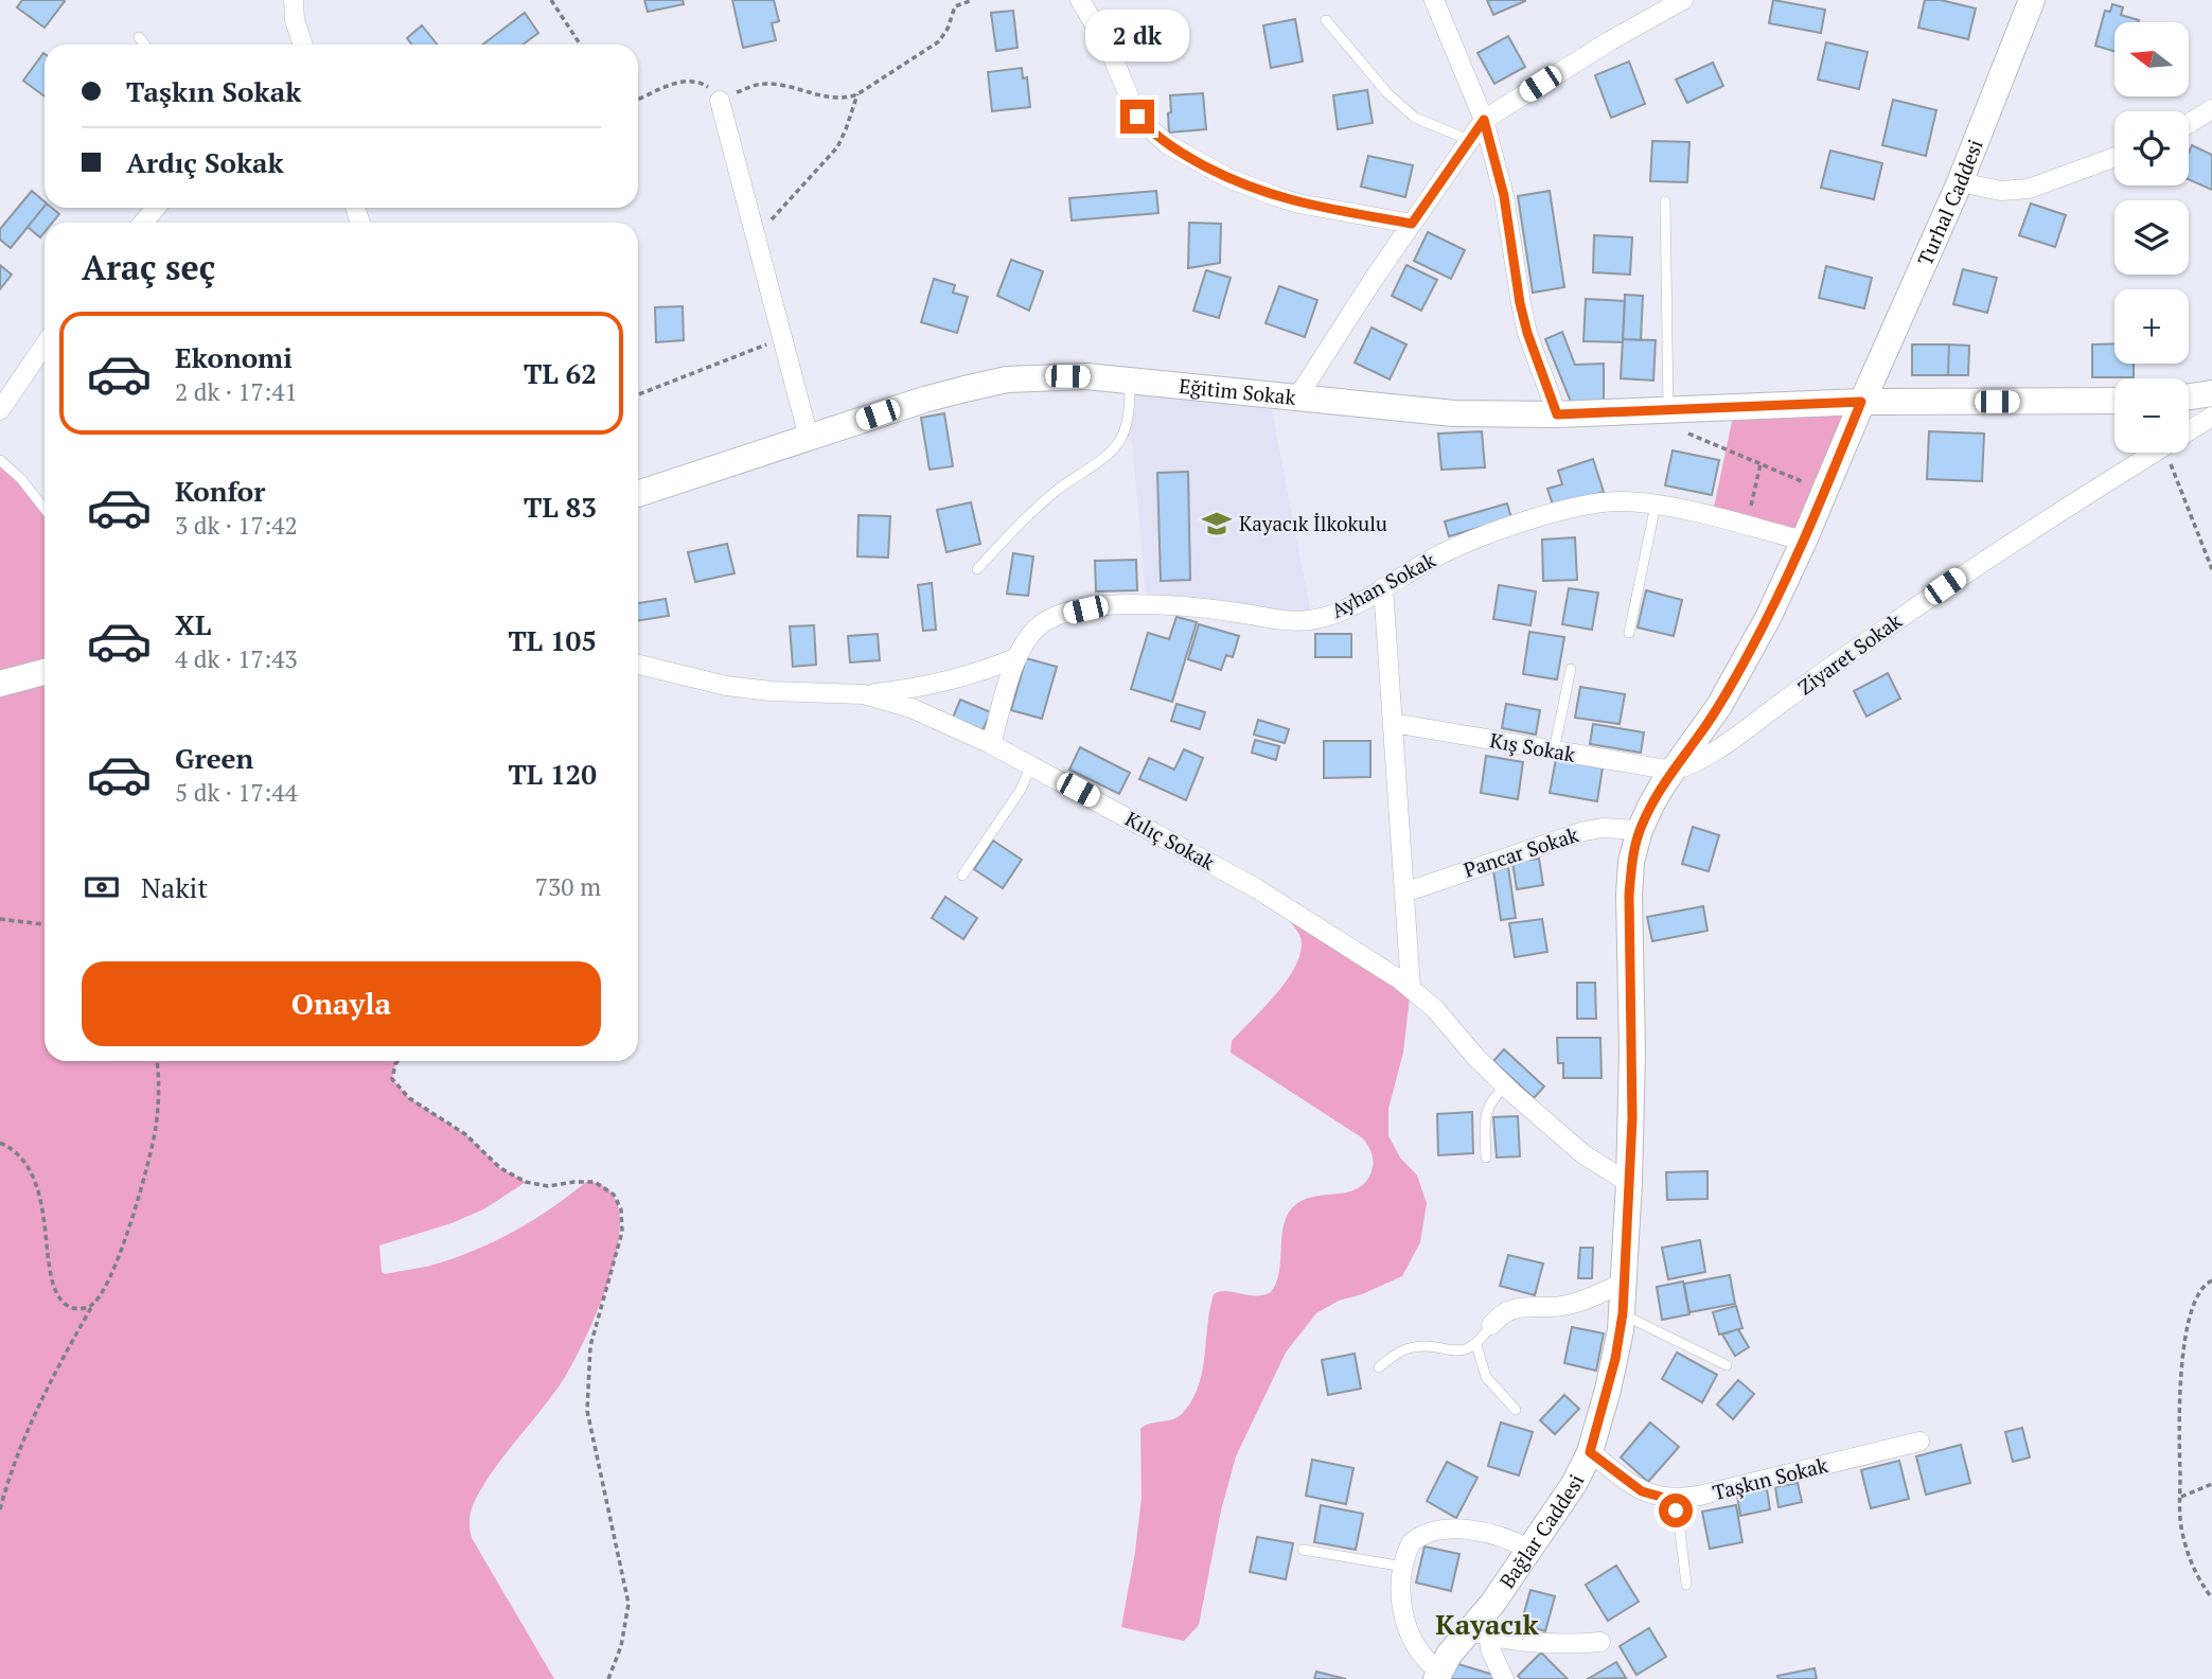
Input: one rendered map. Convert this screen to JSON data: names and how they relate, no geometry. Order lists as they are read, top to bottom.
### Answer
{
  "streets": {
    "street": [
      "Turhal Caddesi",
      "Eğitim Sokak",
      "Ayhan Sokak",
      "Ziyaret Sokak",
      "Kış Sokak",
      "Kılıç Sokak",
      "Pancar Sokak",
      "Taşkın Sokak",
      "Bağlar Caddesi"
    ]
  },
  "crossings": [
    ["Turhal Caddesi", "Eğitim Sokak"],
    ["Turhal Caddesi", "Bağlar Caddesi"],
    ["Eğitim Sokak", "Bağlar Caddesi"],
    ["Ayhan Sokak", "Kılıç Sokak"],
    ["Ayhan Sokak", "Bağlar Caddesi"],
    ["Ziyaret Sokak", "Kış Sokak"],
    ["Ziyaret Sokak", "Bağlar Caddesi"],
    ["Kış Sokak", "Bağlar Caddesi"],
    ["Kılıç Sokak", "Bağlar Caddesi"],
    ["Pancar Sokak", "Bağlar Caddesi"],
    ["Taşkın Sokak", "Bağlar Caddesi"]
  ],
  "districts": ["Kayacık"],
  "places": {
    "school or university": ["Kayacık İlkokulu"]
  },
  "north": "left",
  "page": {
    "bubble": "2 dk",
    "map_buttons": ["+", "−"],
    "banner": ["Taşkın Sokak", "Ardıç Sokak"],
    "heading": "Araç seç",
    "list": [
      {
        "name": "Ekonomi",
        "note": "2 dk · 17:41",
        "value": "TL 62"
      },
      {
        "name": "Konfor",
        "note": "3 dk · 17:42",
        "value": "TL 83"
      },
      {
        "name": "XL",
        "note": "4 dk · 17:43",
        "value": "TL 105"
      },
      {
        "name": "Green",
        "note": "5 dk · 17:44",
        "value": "TL 120"
      }
    ],
    "pay": ["Nakit", "730 m"],
    "buttons": "Onayla"
  }
}
